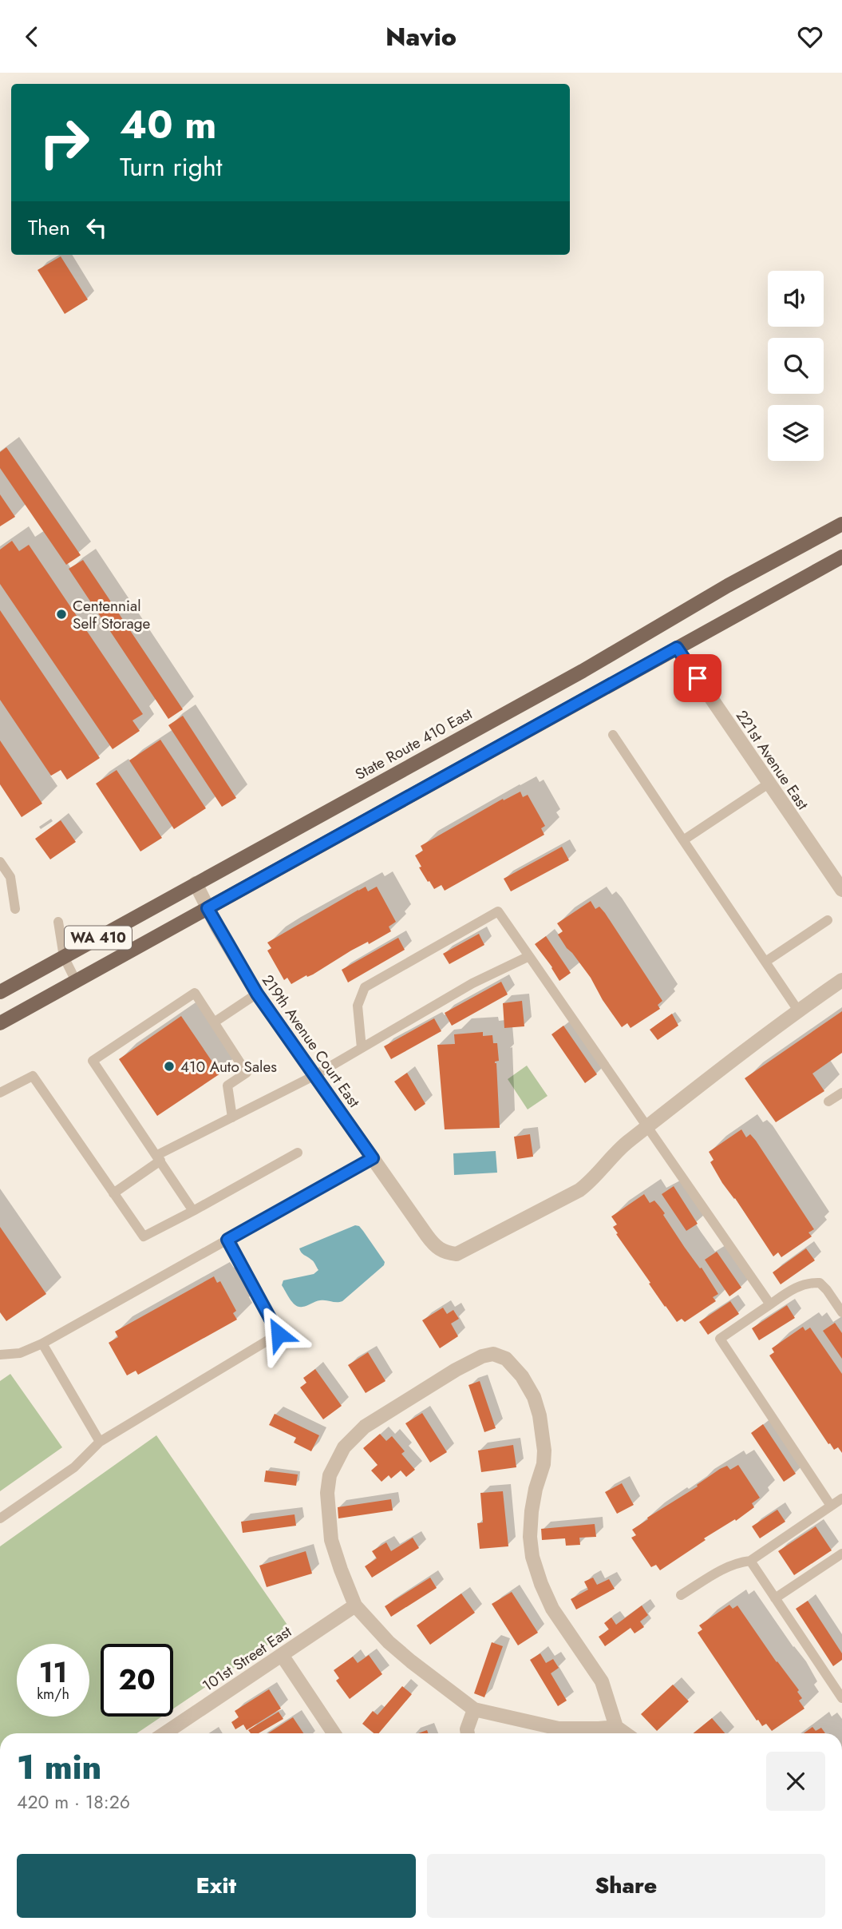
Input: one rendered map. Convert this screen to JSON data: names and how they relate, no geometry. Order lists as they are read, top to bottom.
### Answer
{
  "streets": {
    "main road": ["State Route 410 East", "WA 410"],
    "street": ["221st Avenue East", "219th Avenue Court East", "101st Street East"]
  },
  "crossings": [
    ["State Route 410 East", "219th Avenue Court East"],
    ["221st Avenue East", "WA 410"],
    ["WA 410", "219th Avenue Court East"]
  ],
  "places": ["Centennial Self Storage", "410 Auto Sales"],
  "page": {
    "header": "Navio",
    "turn": ["40 m", "Turn right"],
    "then": "Then",
    "speed": "11 km/h",
    "limit": "20",
    "heading": ["1 min", "420 m · 18:26"],
    "buttons": ["Exit", "Share"]
  }
}
